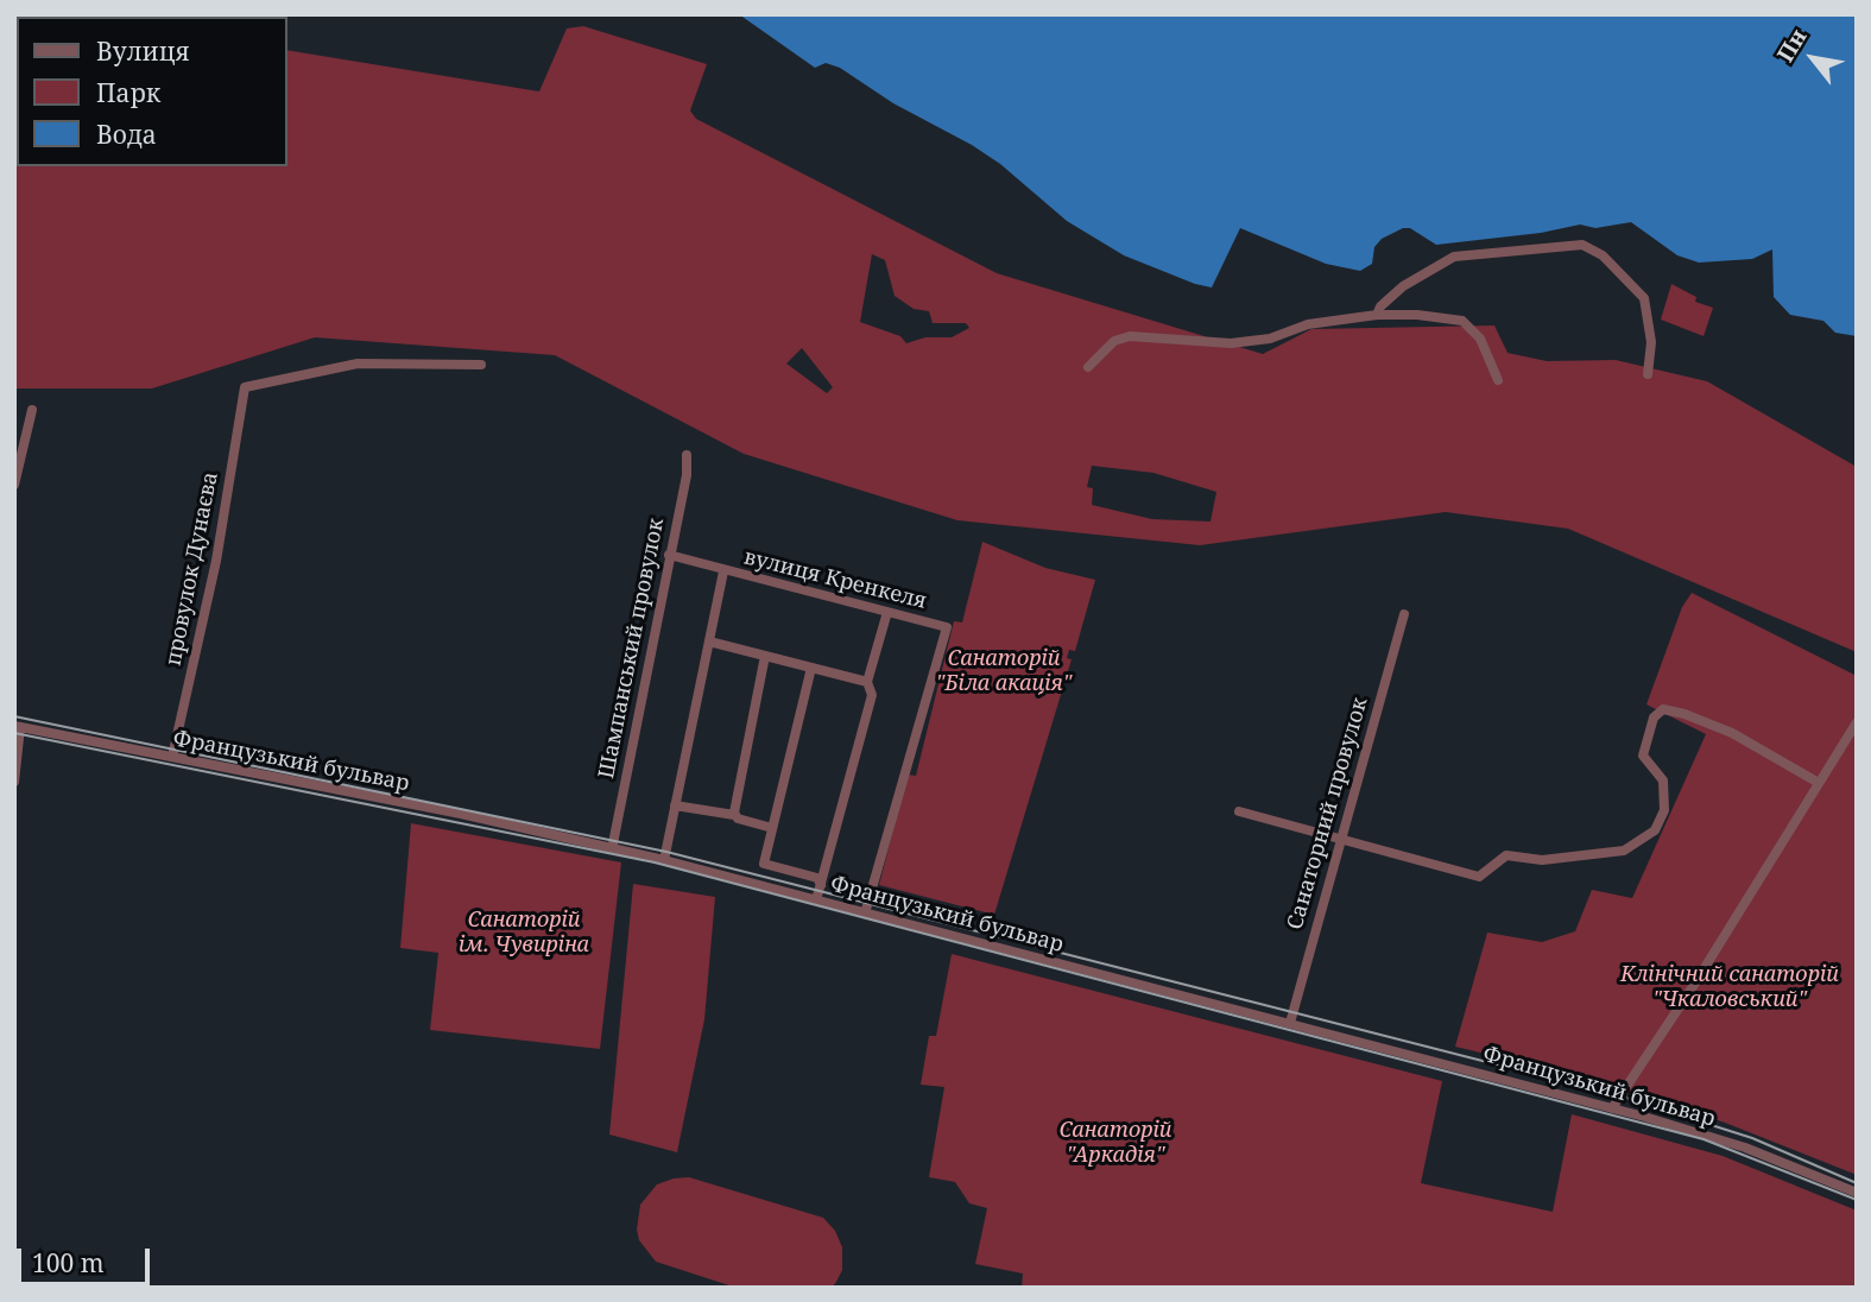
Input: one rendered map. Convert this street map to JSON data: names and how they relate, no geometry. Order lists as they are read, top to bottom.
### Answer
{
  "streets": {
    "street": [
      "провулок Дунаєва",
      "вулиця Кренкеля",
      "Шампанський провулок",
      "Французький бульвар",
      "Санаторний провулок"
    ]
  },
  "crossings": [
    ["провулок Дунаєва", "Французький бульвар"],
    ["вулиця Кренкеля", "Шампанський провулок"],
    ["вулиця Кренкеля", "Французький бульвар"],
    ["Шампанський провулок", "Французький бульвар"],
    ["Французький бульвар", "Санаторний провулок"]
  ],
  "parks": [
    "Санаторій \"Біла акація\"",
    "Санаторій ім. Чувиріна",
    "Клінічний санаторій \"Чкаловський\"",
    "Санаторій \"Аркадія\""
  ],
  "legend": ["Вулиця", "Парк", "Вода"],
  "scale_bar": "100 m",
  "north": "top left"
}
